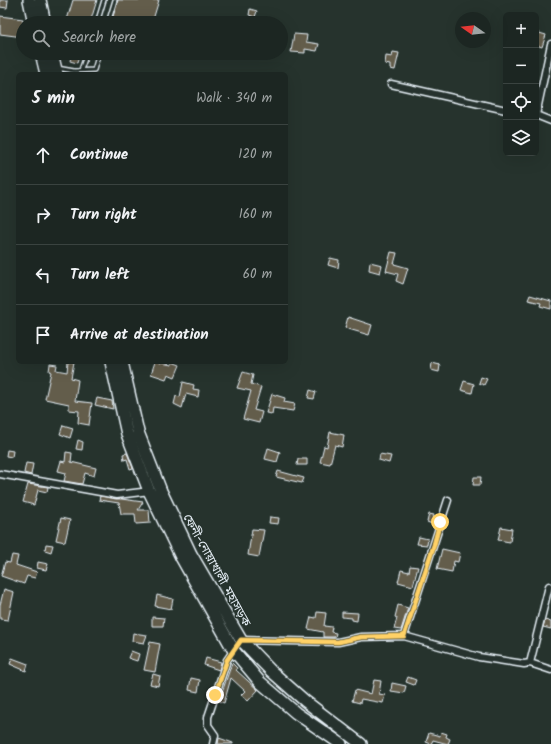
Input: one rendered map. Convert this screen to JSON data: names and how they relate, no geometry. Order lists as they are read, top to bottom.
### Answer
{
  "streets": {
    "highway": ["ফেনী-নোয়াখালী মহাসড়ক"]
  },
  "north": "left",
  "page": {
    "map_buttons": ["+", "−"],
    "search": "Search here",
    "heading": ["5 min", "Walk · 340 m"],
    "list": [
      ["Continue", "120 m"],
      ["Turn right", "160 m"],
      ["Turn left", "60 m"],
      "Arrive at destination"
    ]
  }
}
